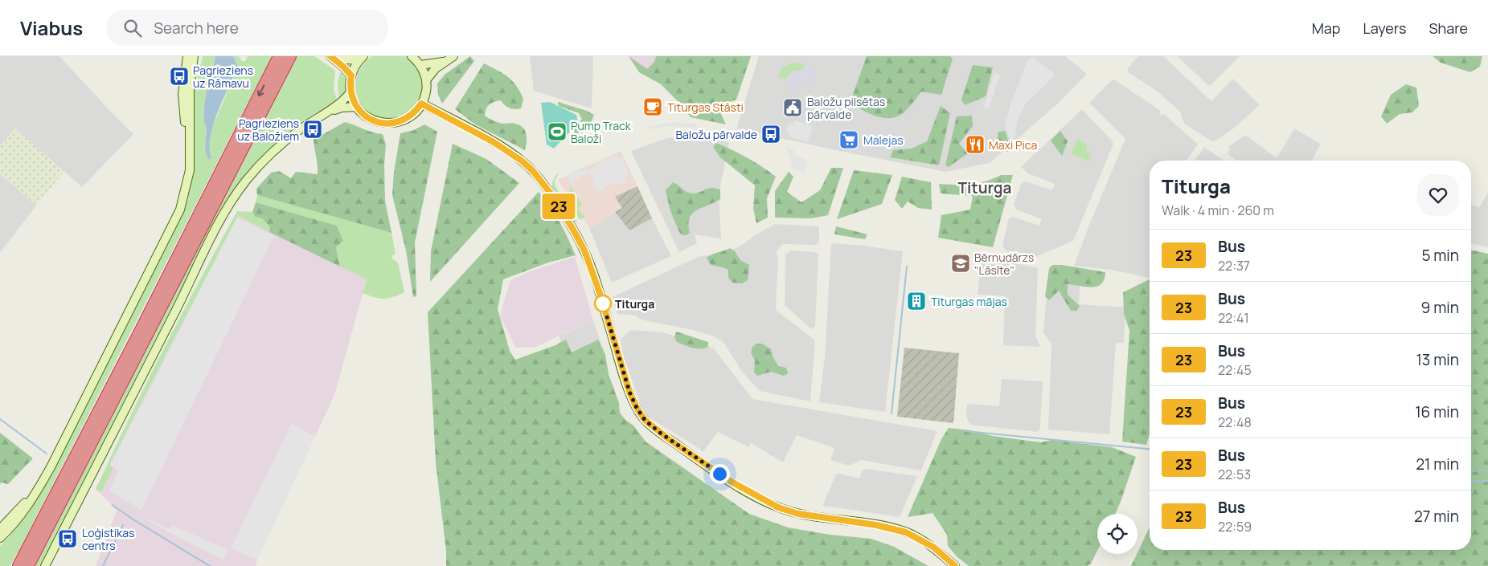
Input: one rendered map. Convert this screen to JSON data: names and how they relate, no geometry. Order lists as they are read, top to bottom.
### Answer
{
  "districts": ["Titurga"],
  "places": {
    "bus stop": [
      "Pagrieziens uz Rāmavu",
      "Pagrieziens uz Baložiem",
      "Baložu pārvalde",
      "Loģistikas centrs"
    ],
    "cafe": ["Titurgas Stāsti"],
    "public building": ["Baložu pilsētas pārvalde"],
    "sports": ["Pump Track Baloži"],
    "supermarket": ["Malejas"],
    "restaurant": ["Maxi Pica"],
    "school or university": ["Bērnudārzs \"Lāsīte\""],
    "building": ["Titurgas mājas"],
    "other": ["Titurga"]
  },
  "lines": ["bus line 23"],
  "page": {
    "header": "Viabus",
    "search": "Search here",
    "nav": ["Map", "Layers", "Share"],
    "on_map": "23",
    "heading": ["Titurga", "Walk · 4 min · 260 m"],
    "list": [
      {
        "mark": "23",
        "name": "Bus",
        "note": "22:37",
        "value": "5 min"
      },
      {
        "mark": "23",
        "name": "Bus",
        "note": "22:41",
        "value": "9 min"
      },
      {
        "mark": "23",
        "name": "Bus",
        "note": "22:45",
        "value": "13 min"
      },
      {
        "mark": "23",
        "name": "Bus",
        "note": "22:48",
        "value": "16 min"
      },
      {
        "mark": "23",
        "name": "Bus",
        "note": "22:53",
        "value": "21 min"
      },
      {
        "mark": "23",
        "name": "Bus",
        "note": "22:59",
        "value": "27 min"
      }
    ]
  }
}
